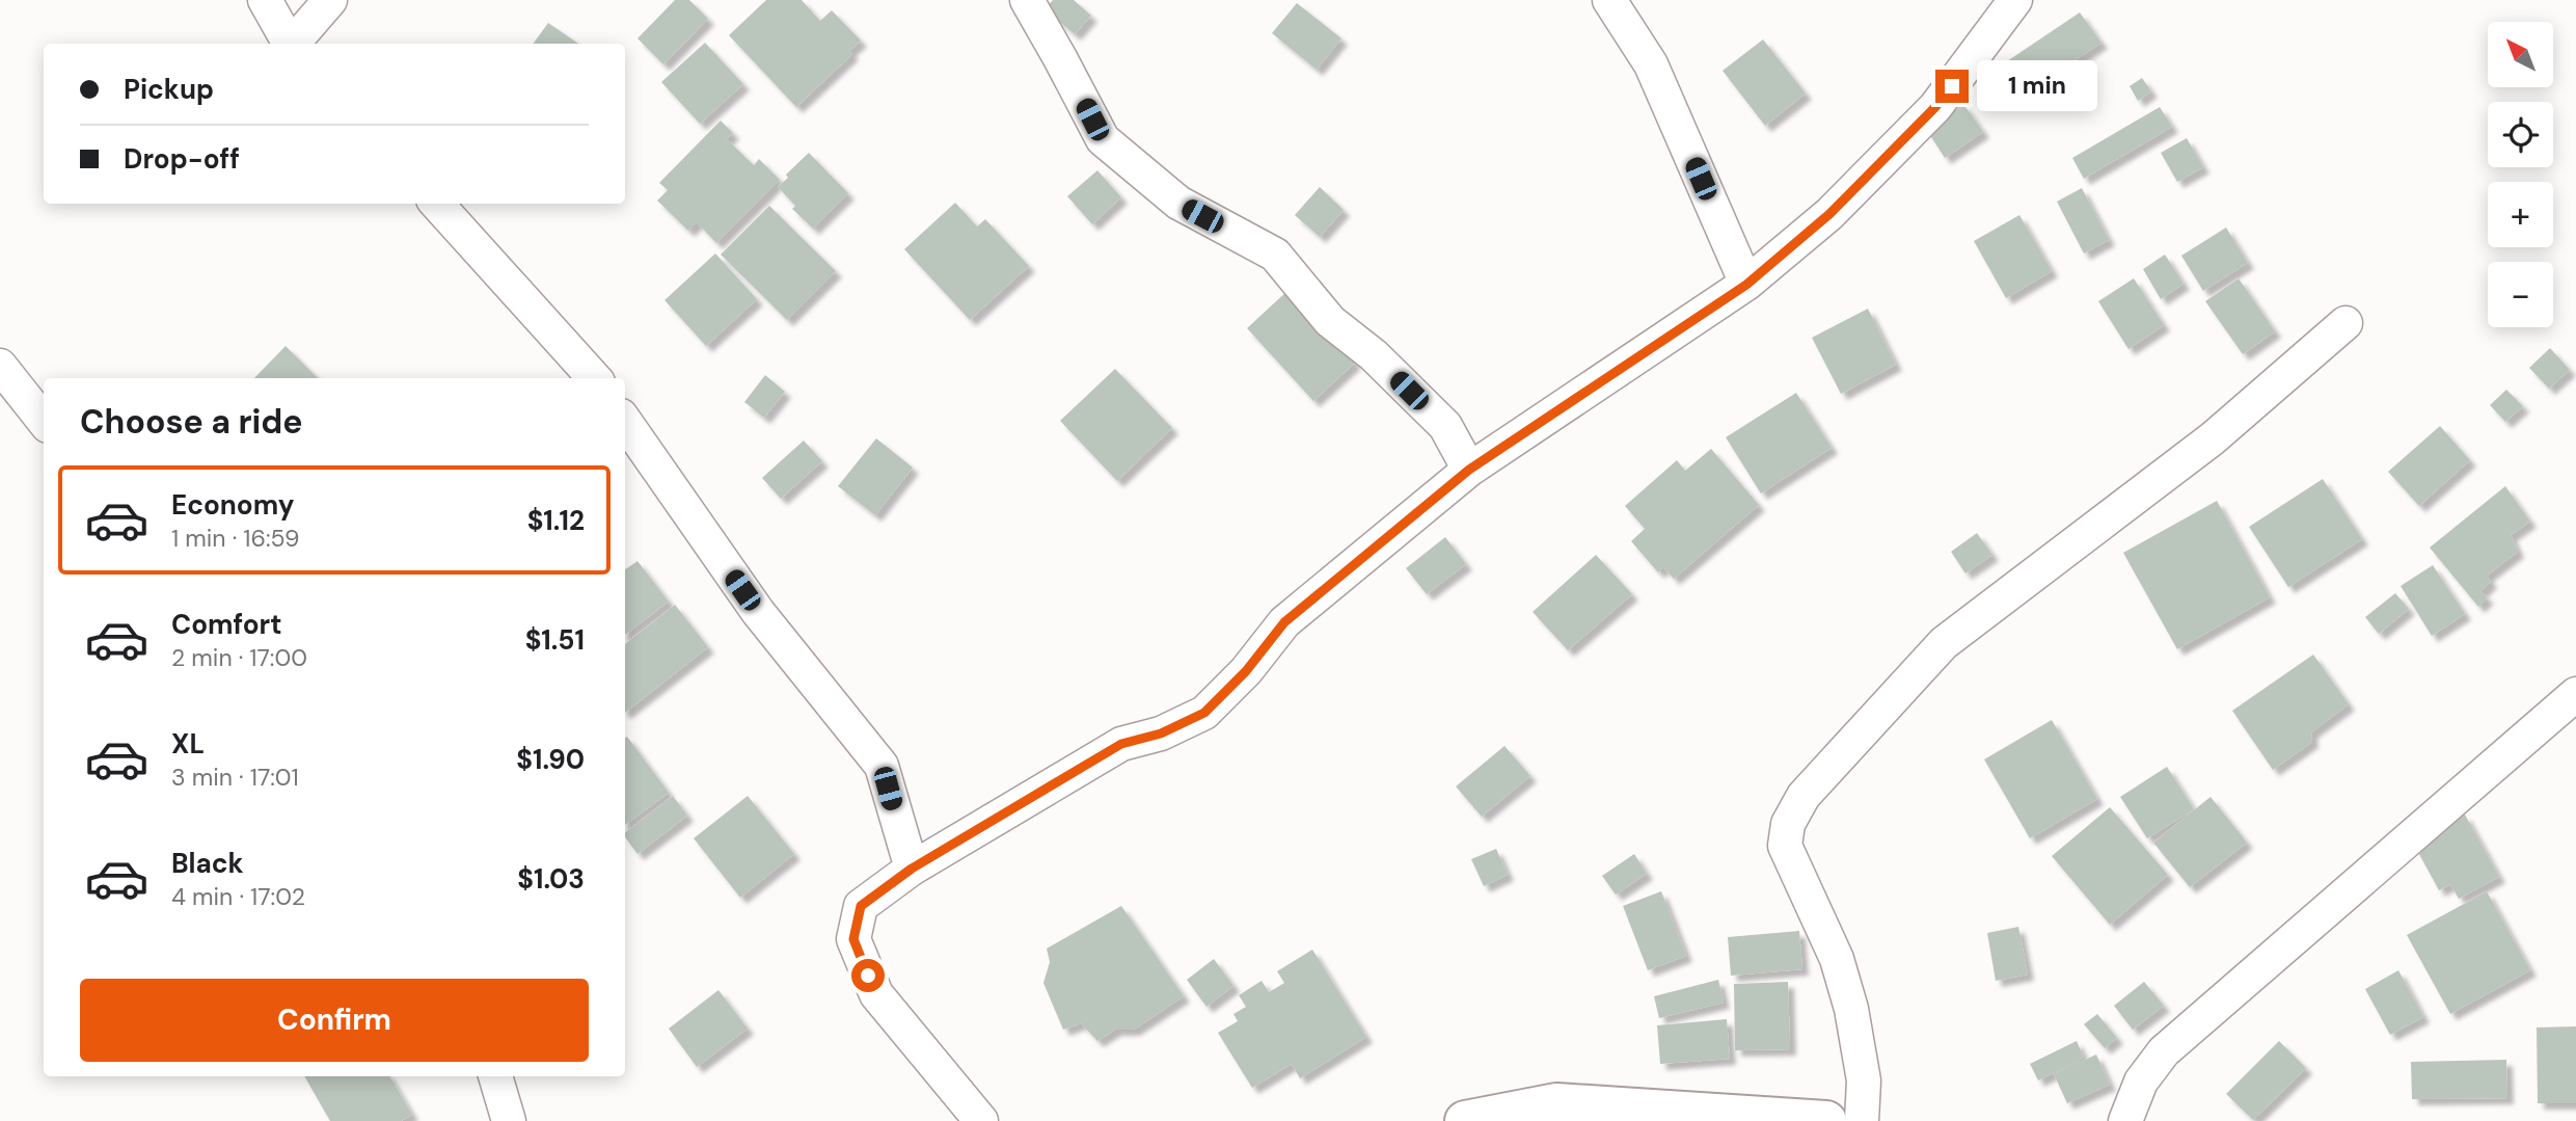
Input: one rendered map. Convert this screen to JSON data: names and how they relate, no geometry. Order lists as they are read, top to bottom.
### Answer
{
  "north": "top left",
  "page": {
    "map_buttons": ["+", "−"],
    "banner": ["Pickup", "Drop-off"],
    "bubble": "1 min",
    "heading": "Choose a ride",
    "list": [
      {
        "name": "Economy",
        "note": "1 min · 16:59",
        "value": "$1.12"
      },
      {
        "name": "Comfort",
        "note": "2 min · 17:00",
        "value": "$1.51"
      },
      {
        "name": "XL",
        "note": "3 min · 17:01",
        "value": "$1.90"
      },
      {
        "name": "Black",
        "note": "4 min · 17:02",
        "value": "$1.03"
      }
    ],
    "buttons": "Confirm"
  }
}
